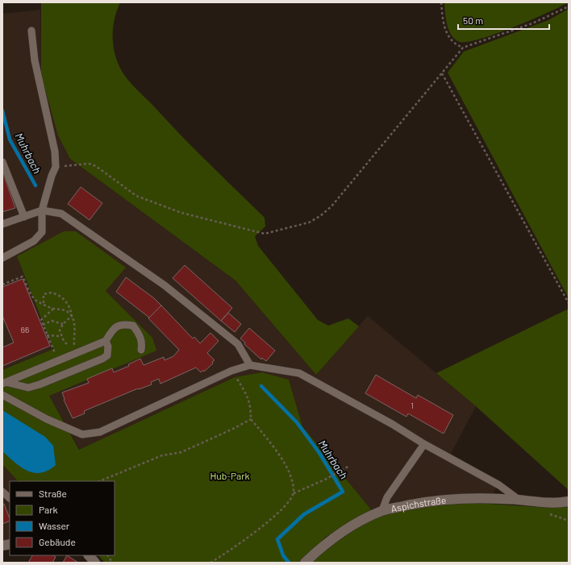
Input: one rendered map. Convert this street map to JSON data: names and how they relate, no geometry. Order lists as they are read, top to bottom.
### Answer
{
  "streets": {
    "street": ["Aspichstraße"]
  },
  "water": ["Muhrbach"],
  "parks": ["Hub-Park"],
  "house_numbers": ["66", "1"],
  "legend": [
    "Straße",
    "Park",
    "Wasser",
    "Gebäude"
  ],
  "scale_bar": "50 m"
}
